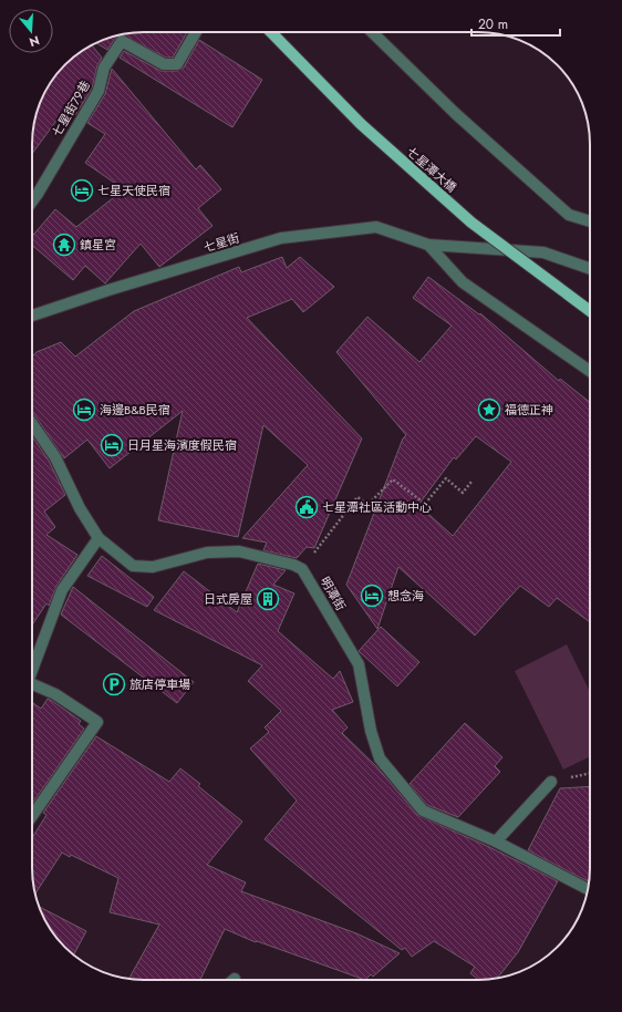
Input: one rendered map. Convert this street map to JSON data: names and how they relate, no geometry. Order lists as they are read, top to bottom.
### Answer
{
  "streets": {
    "main road": ["七星潭大橋"],
    "street": ["七星街79巷", "七星街", "明潭街"]
  },
  "places": {
    "hotel": [
      "七星天使民宿",
      "海邊B&B民宿",
      "日月星海濱度假民宿",
      "想念海"
    ],
    "temple": ["鎮星宮"],
    "place": ["福德正神"],
    "public building": ["七星潭社區活動中心"],
    "building": ["日式房屋"],
    "parking": ["旅店停車場"]
  },
  "scale_bar": "20 m",
  "north": "bottom"
}
